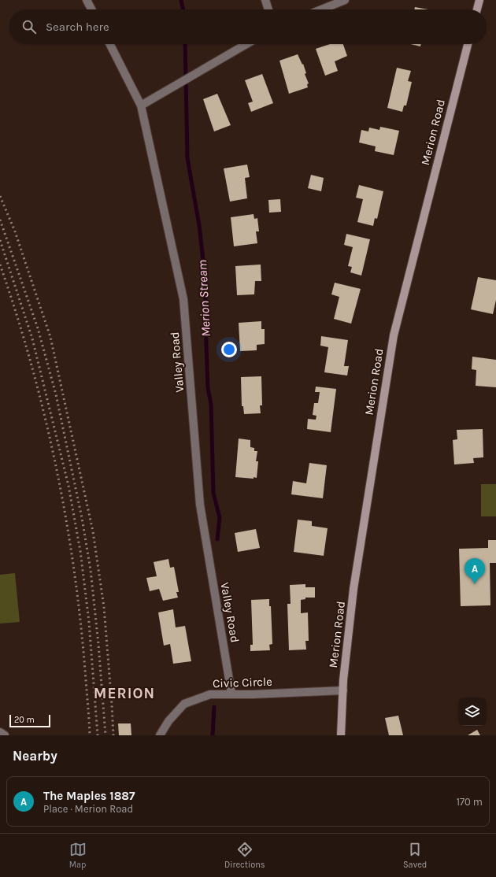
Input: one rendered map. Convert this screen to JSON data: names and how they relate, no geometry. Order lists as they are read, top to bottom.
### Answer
{
  "streets": {
    "street": ["Merion Road", "Valley Road", "Civic Circle"]
  },
  "crossings": [
    ["Merion Road", "Civic Circle"],
    ["Valley Road", "Civic Circle"]
  ],
  "districts": ["MERION"],
  "water": ["Merion Stream"],
  "scale_bar": "20 m",
  "page": {
    "search": "Search here",
    "pins": "A",
    "scale": "20 m",
    "heading": "Nearby",
    "list": [
      {
        "mark": "A",
        "name": "The Maples 1887",
        "note": "Place · Merion Road",
        "value": "170 m"
      }
    ],
    "nav": ["Map", "Directions", "Saved"]
  }
}
